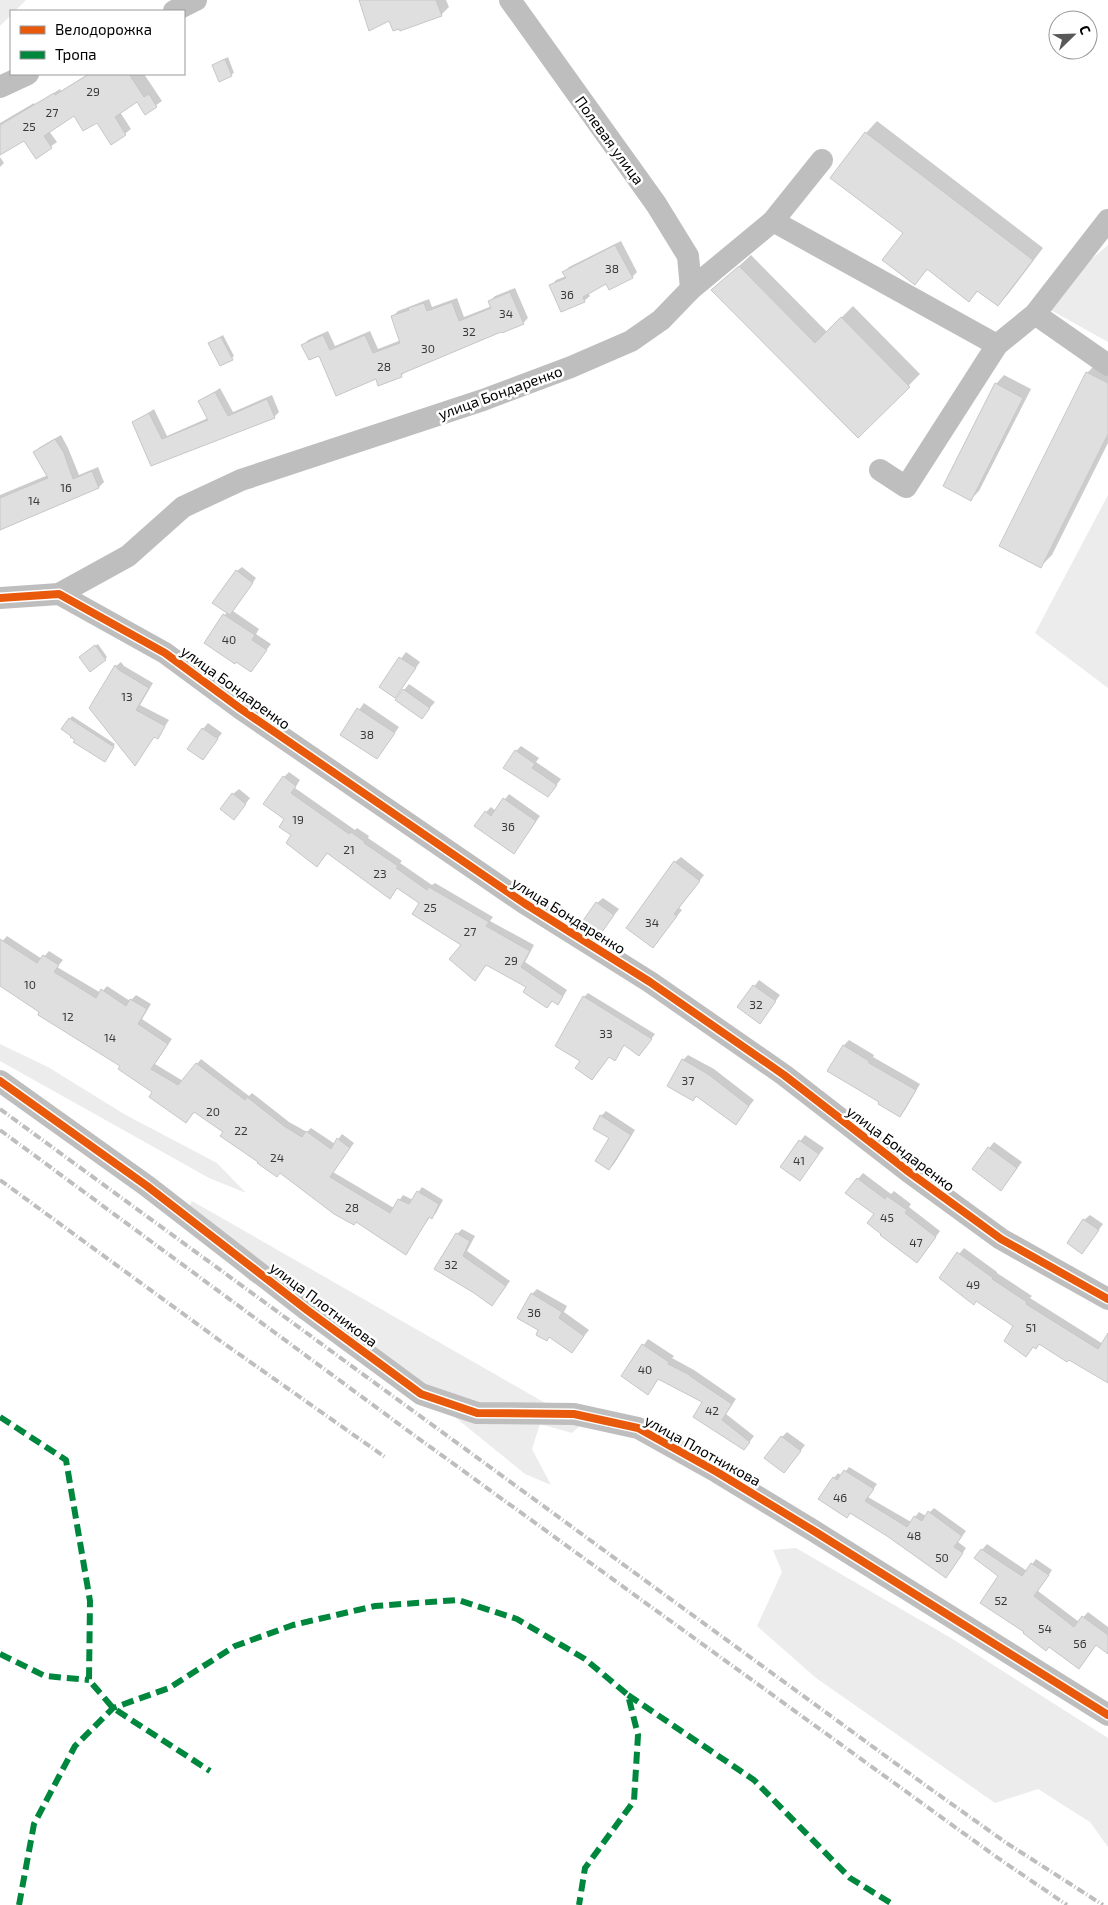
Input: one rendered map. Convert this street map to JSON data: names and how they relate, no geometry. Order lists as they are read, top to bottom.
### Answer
{
  "streets": {
    "street": ["Полевая улица", "улица Бондаренко", "улица Плотникова"]
  },
  "crossings": [
    ["Полевая улица", "улица Бондаренко"]
  ],
  "house_numbers": [
    "29",
    "27",
    "25",
    "38",
    "36",
    "34",
    "32",
    "30",
    "28",
    "16",
    "14",
    "40",
    "13",
    "38",
    "19",
    "36",
    "21",
    "23",
    "25",
    "34",
    "27",
    "29",
    "10",
    "32",
    "12",
    "33",
    "14",
    "37",
    "20",
    "22",
    "24",
    "41",
    "28",
    "45",
    "47",
    "32",
    "49",
    "36",
    "51",
    "40",
    "42",
    "46",
    "48",
    "50",
    "52",
    "54",
    "56"
  ],
  "legend": ["Велодорожка", "Тропа"],
  "north": "top right"
}
